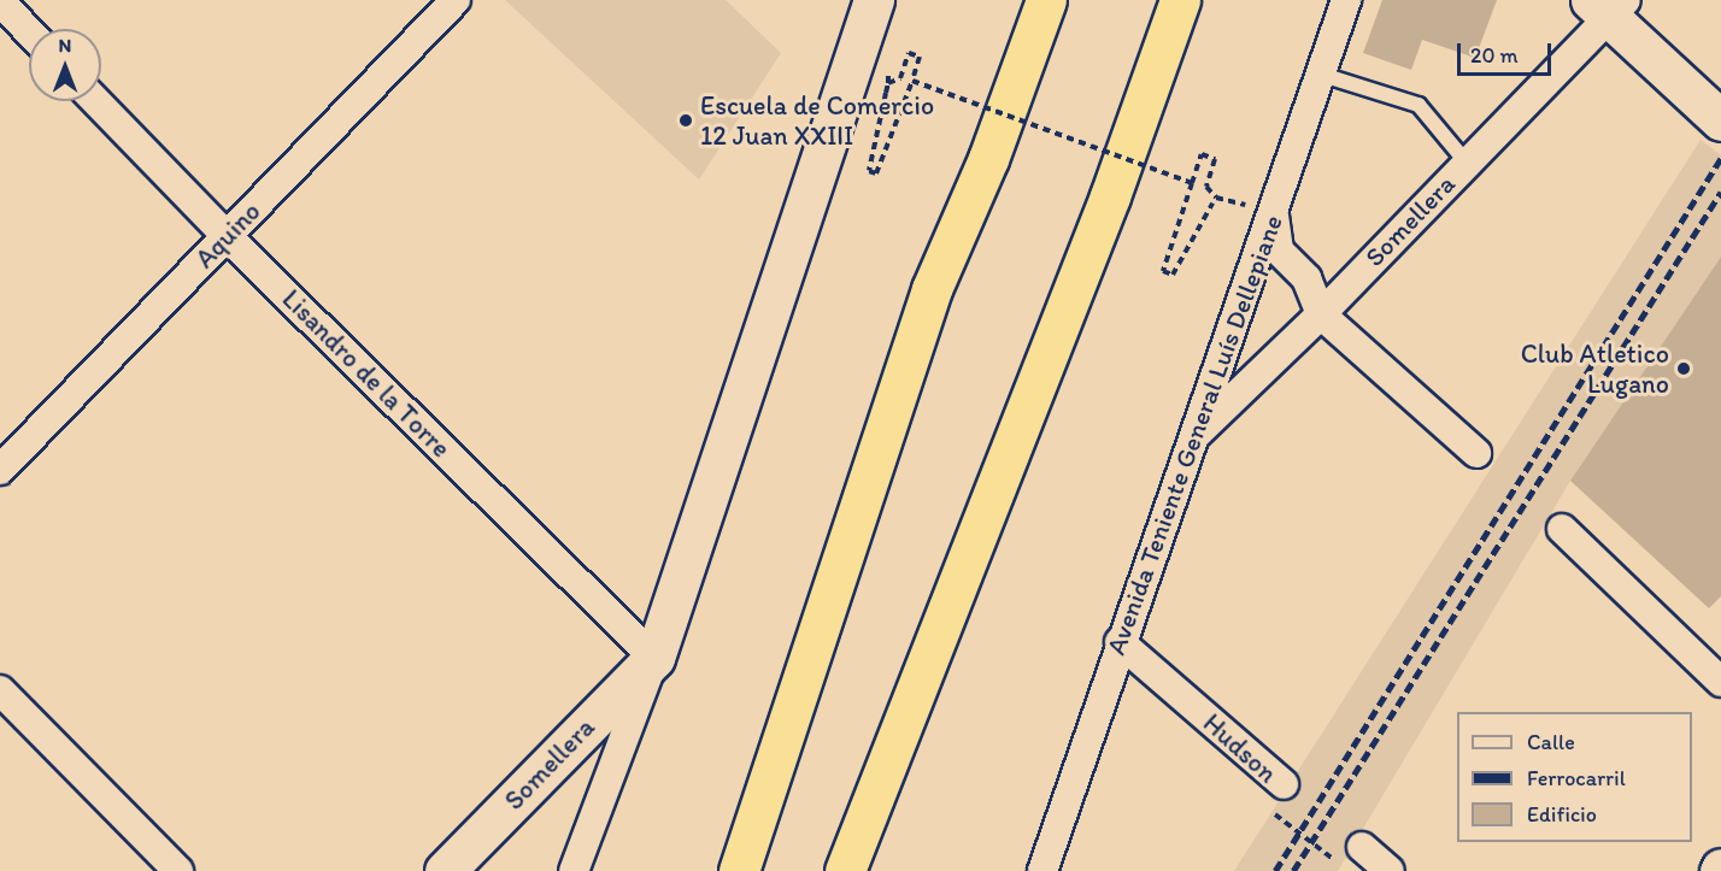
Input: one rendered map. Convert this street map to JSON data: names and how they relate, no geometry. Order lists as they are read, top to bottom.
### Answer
{
  "streets": {
    "street": [
      "Somellera",
      "Aquino",
      "Lisandro de la Torre",
      "Avenida Teniente General Luís Dellepiane",
      "Hudson"
    ]
  },
  "crossings": [
    ["Somellera", "Lisandro de la Torre"],
    ["Somellera", "Avenida Teniente General Luís Dellepiane"],
    ["Aquino", "Lisandro de la Torre"],
    ["Avenida Teniente General Luís Dellepiane", "Hudson"]
  ],
  "places": ["Escuela de Comercio 12 Juan XXIII", "Club Atletico Lugano"],
  "legend": ["Calle", "Ferrocarril", "Edificio"],
  "scale_bar": "20 m",
  "north": "top"
}
